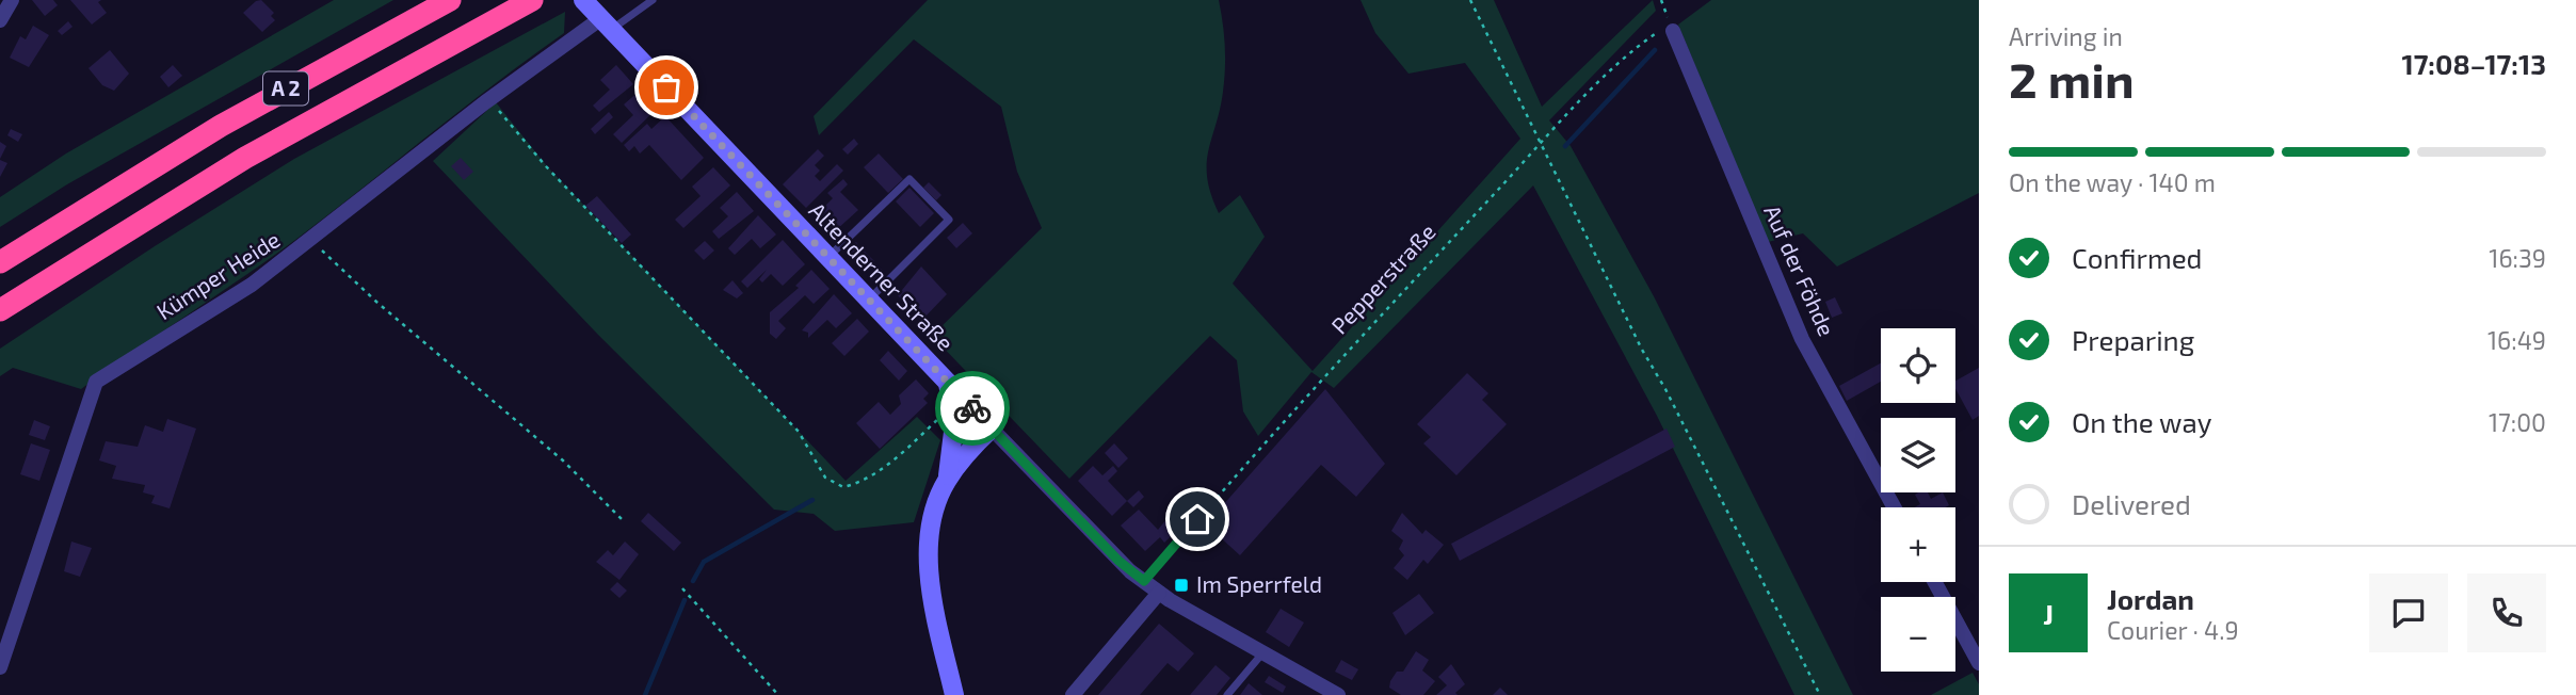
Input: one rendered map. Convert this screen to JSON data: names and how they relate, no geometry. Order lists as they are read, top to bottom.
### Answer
{
  "streets": {
    "highway": ["A 2"],
    "main road": ["Altenderner Straße"],
    "street": ["Auf der Föhde", "Kümper Heide"],
    "path": ["Pepperstraße"]
  },
  "crossings": [
    ["Auf der Föhde", "Pepperstraße"],
    ["Kümper Heide", "Altenderner Straße"]
  ],
  "places": {
    "transit": ["Im Sperrfeld"]
  },
  "page": {
    "heading": ["2 min", "Arriving in", "17:08–17:13"],
    "panel": ["Jordan", "Courier · 4.9"],
    "bar": "On the way · 140 m",
    "list": [
      ["Confirmed", "16:39"],
      ["Preparing", "16:49"],
      ["On the way", "17:00"],
      "Delivered"
    ],
    "map_buttons": ["+", "−"],
    "round": "J"
  }
}
